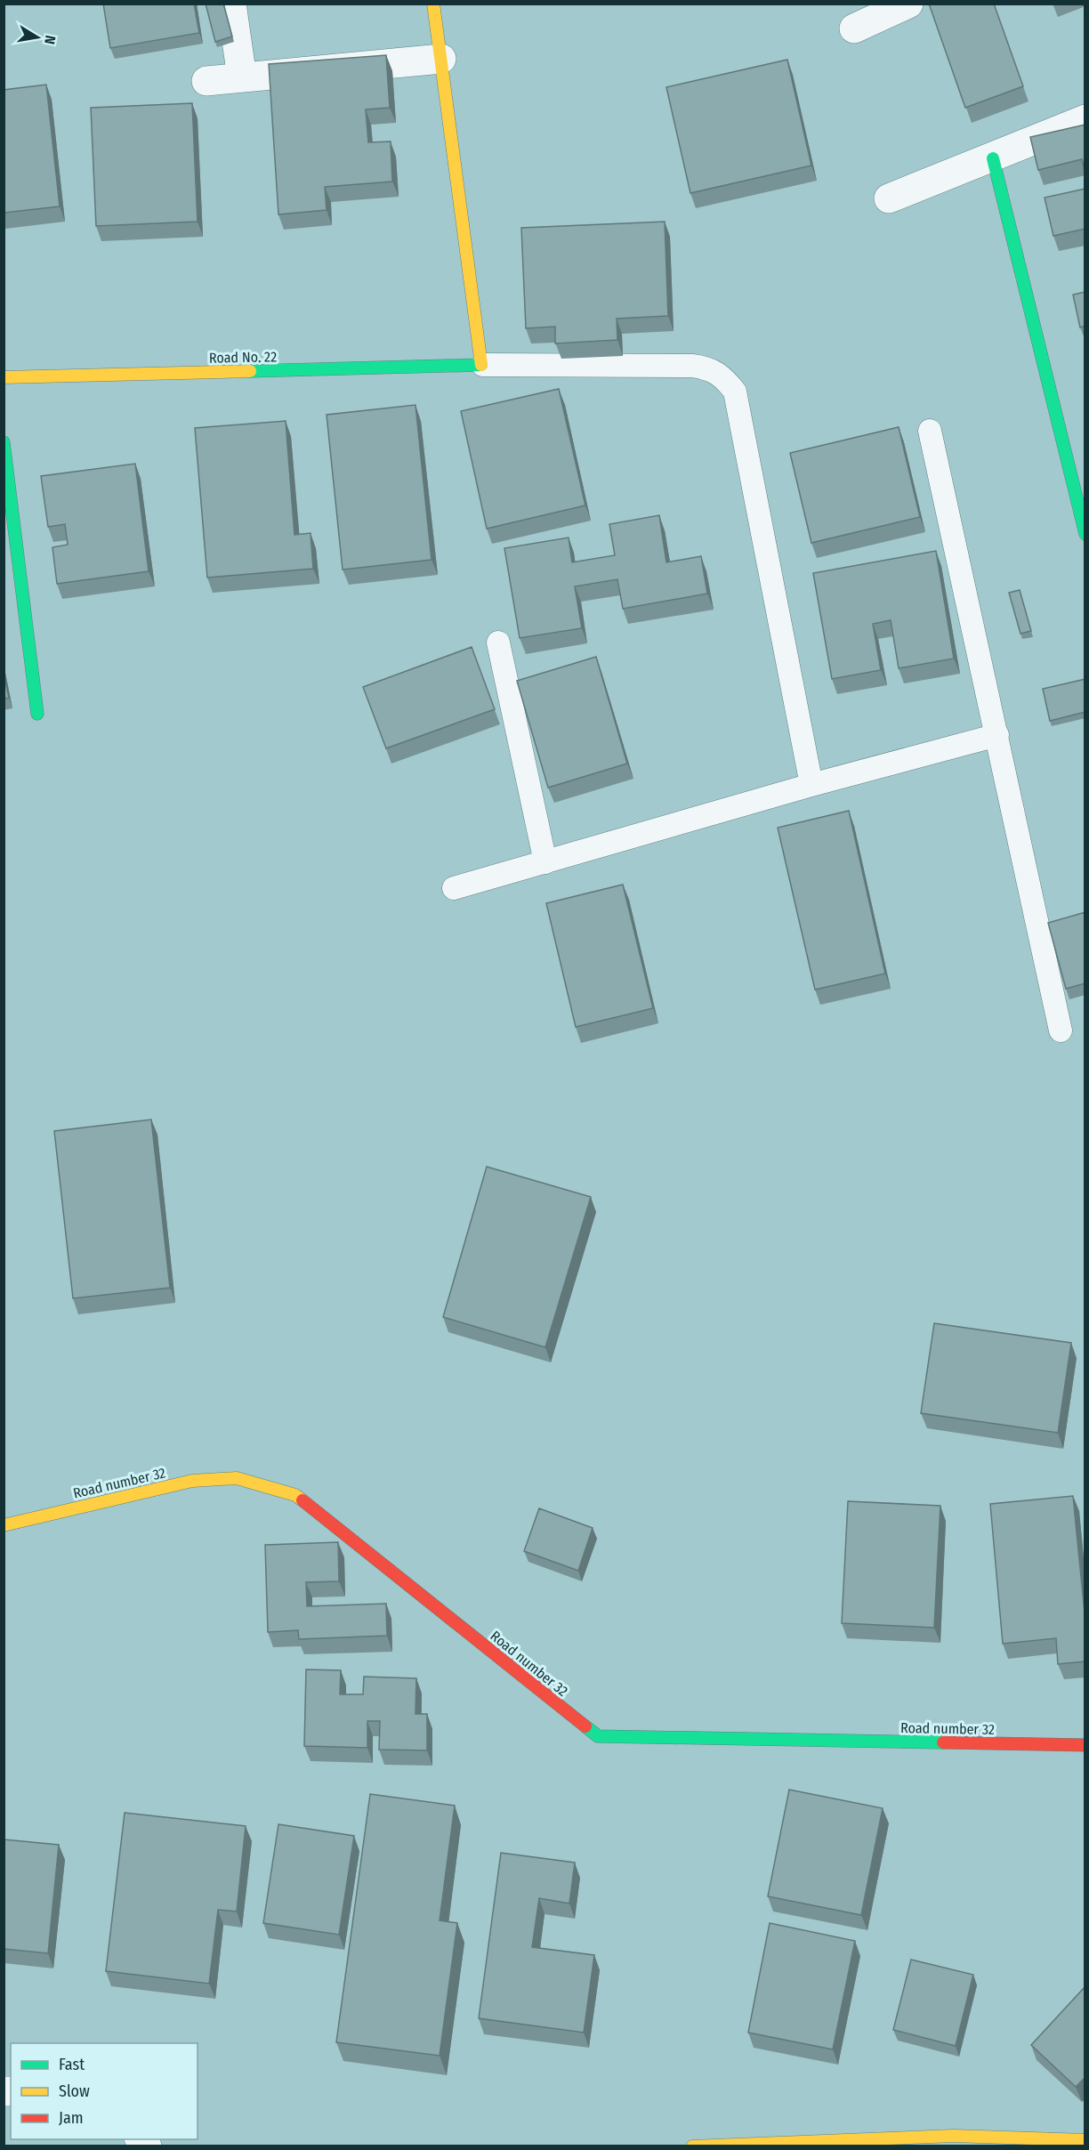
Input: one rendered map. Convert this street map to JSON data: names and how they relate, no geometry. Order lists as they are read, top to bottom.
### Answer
{
  "streets": {
    "street": ["Road No. 22", "Road number 32"]
  },
  "legend": ["Fast", "Slow", "Jam"],
  "north": "right"
}
